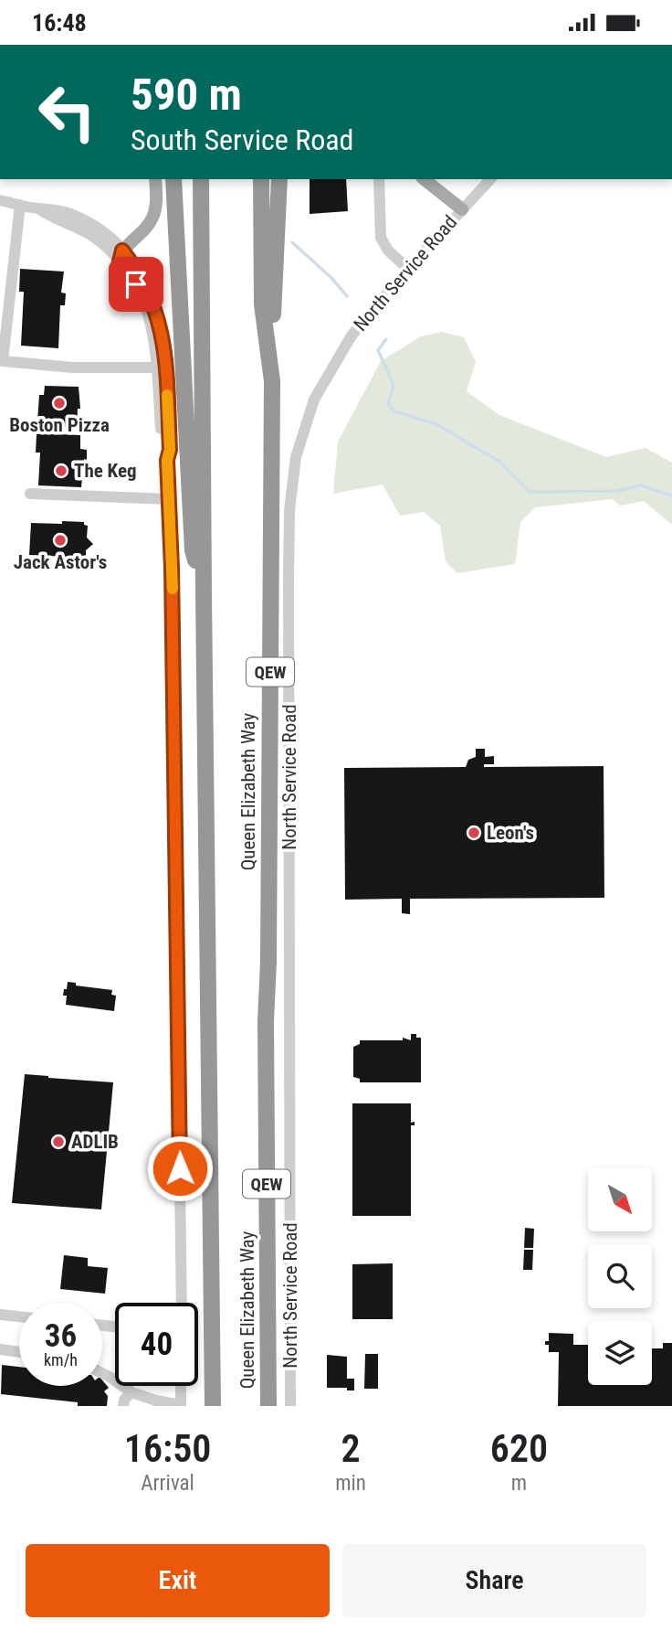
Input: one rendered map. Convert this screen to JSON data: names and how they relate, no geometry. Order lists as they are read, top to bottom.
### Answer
{
  "streets": {
    "highway": ["QEW", "Queen Elizabeth Way"],
    "street": ["North Service Road"]
  },
  "places": [
    "Boston Pizza",
    "The Keg",
    "Jack Astor's",
    "Leon's",
    "ADLIB"
  ],
  "north": "bottom right",
  "page": {
    "status": "16:48",
    "turn": ["590 m", "South Service Road"],
    "speed": "36 km/h",
    "limit": "40",
    "eta": [
      "16:50",
      "Arrival",
      "2",
      "min",
      "620",
      "m"
    ],
    "buttons": ["Exit", "Share"]
  }
}
